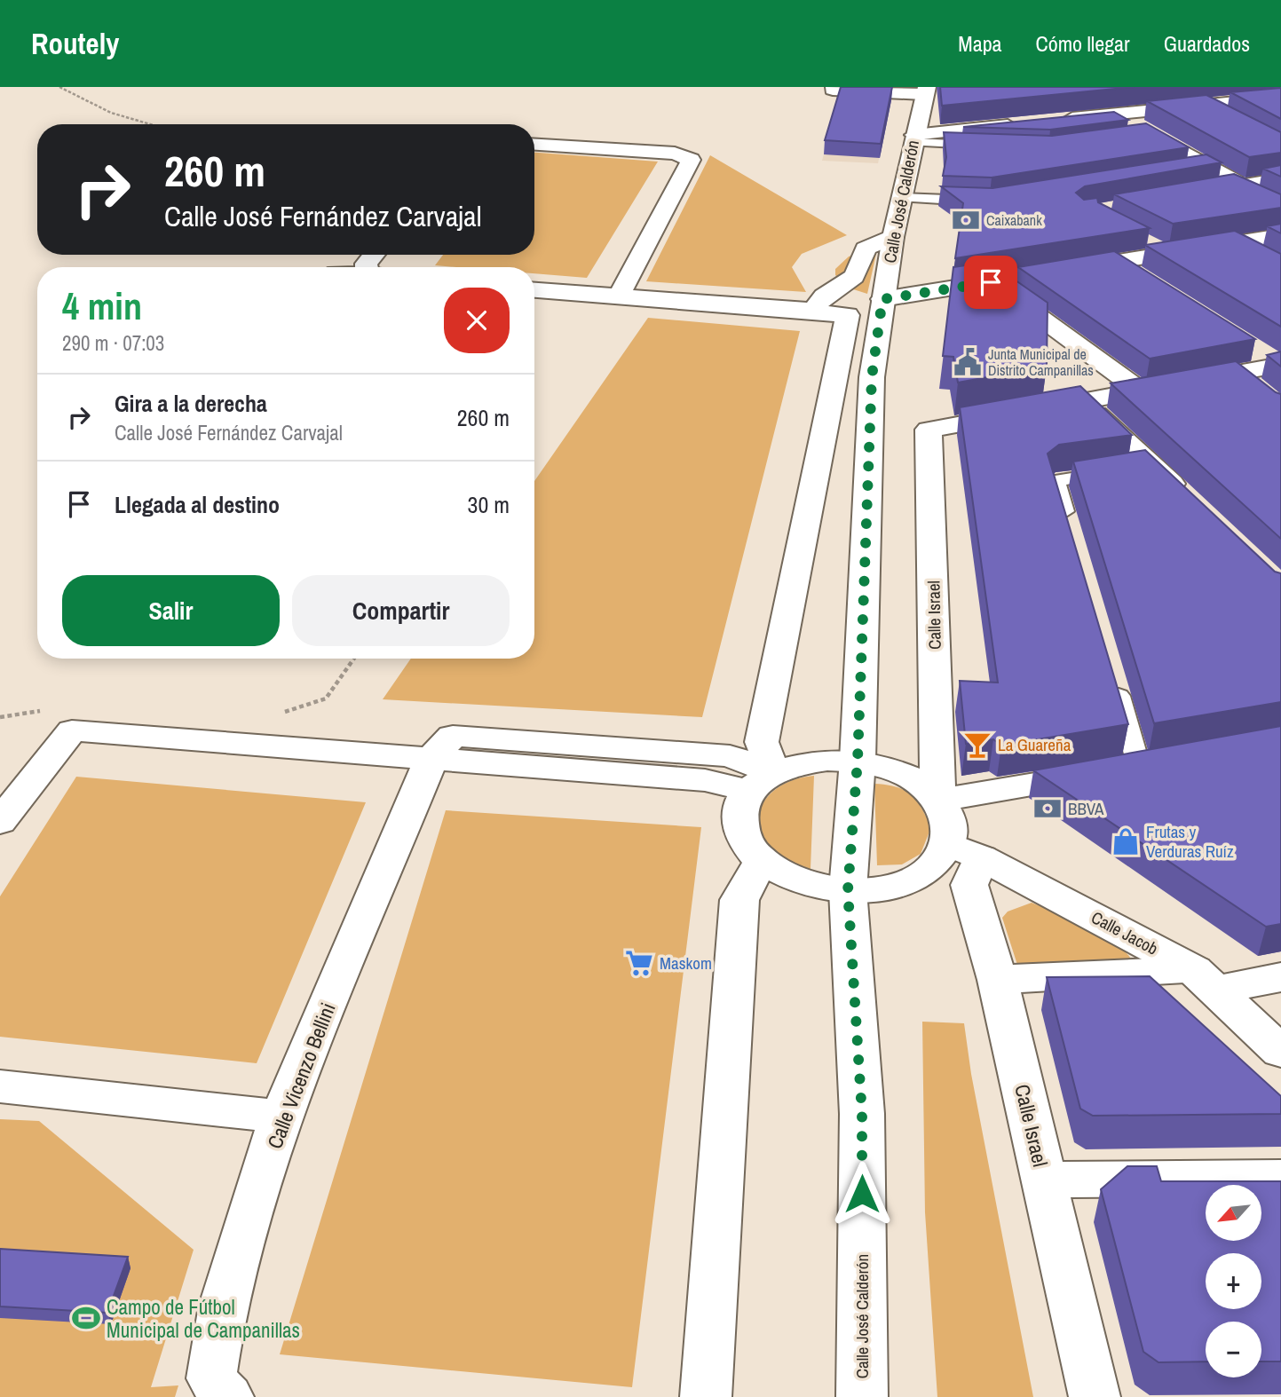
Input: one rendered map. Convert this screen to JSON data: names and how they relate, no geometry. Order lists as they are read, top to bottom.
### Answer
{
  "streets": {
    "street": [
      "Calle José Calderón",
      "Calle Israel",
      "Calle Jacob",
      "Calle Vicenzo Bellini"
    ]
  },
  "crossings": [
    ["Calle Israel", "Calle Jacob"]
  ],
  "places": {
    "bank": ["Caixabank", "BBVA"],
    "public building": ["Junta Municipal de Distrito Campanillas"],
    "bar": ["La Guareña"],
    "shop": ["Frutas y Verduras Ruíz"],
    "supermarket": ["Maskom"],
    "sports": ["Campo de Fútbol Municipal de Campanillas"]
  },
  "north": "bottom left",
  "page": {
    "header": "Routely",
    "nav": ["Mapa", "Cómo llegar", "Guardados"],
    "turn": ["260 m", "Calle José Fernández Carvajal"],
    "heading": ["4 min", "290 m · 07:03"],
    "list": [
      {
        "name": "Gira a la derecha",
        "note": "Calle José Fernández Carvajal",
        "value": "260 m"
      },
      {
        "name": "Llegada al destino",
        "value": "30 m"
      }
    ],
    "buttons": ["Salir", "Compartir"],
    "map_buttons": ["+", "−"]
  }
}
